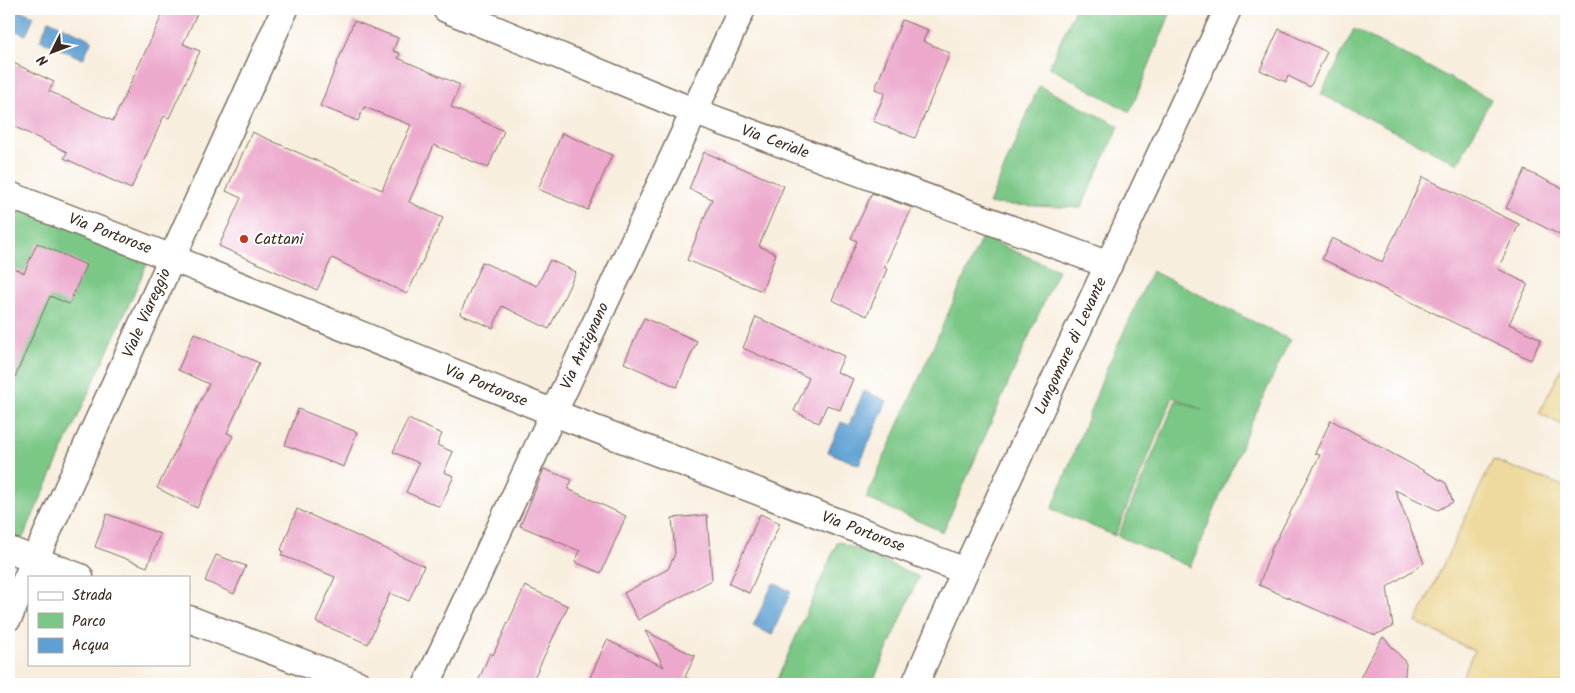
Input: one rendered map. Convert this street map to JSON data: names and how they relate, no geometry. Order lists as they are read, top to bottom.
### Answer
{
  "streets": {
    "street": [
      "Via Ceriale",
      "Via Portorose",
      "Viale Viareggio",
      "Via Antignano",
      "Lungomare di Levante"
    ]
  },
  "crossings": [
    ["Via Ceriale", "Via Antignano"],
    ["Via Ceriale", "Lungomare di Levante"],
    ["Via Portorose", "Viale Viareggio"],
    ["Via Portorose", "Via Antignano"],
    ["Via Portorose", "Lungomare di Levante"]
  ],
  "places": ["Cattani"],
  "legend": ["Strada", "Parco", "Acqua"],
  "north": "bottom left"
}
